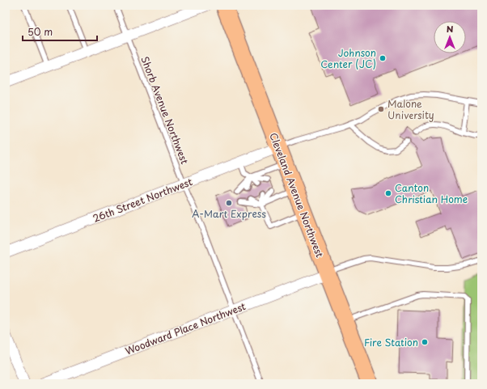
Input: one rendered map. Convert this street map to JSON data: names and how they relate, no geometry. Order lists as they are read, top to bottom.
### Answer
{
  "streets": {
    "main road": ["Cleveland Avenue Northwest"],
    "street": ["26th Street Northwest", "Woodward Place Northwest"],
    "lane": ["Shorb Avenue Northwest"]
  },
  "crossings": [
    ["Shorb Avenue Northwest", "26th Street Northwest"],
    ["Shorb Avenue Northwest", "Woodward Place Northwest"],
    ["Cleveland Avenue Northwest", "26th Street Northwest"],
    ["Cleveland Avenue Northwest", "Woodward Place Northwest"]
  ],
  "places": [
    "Johnson Center (JC)",
    "Malone University",
    "Canton Christian Home",
    "A-Mart Express",
    "Fire Station"
  ],
  "scale_bar": "50 m",
  "north": "top"
}
